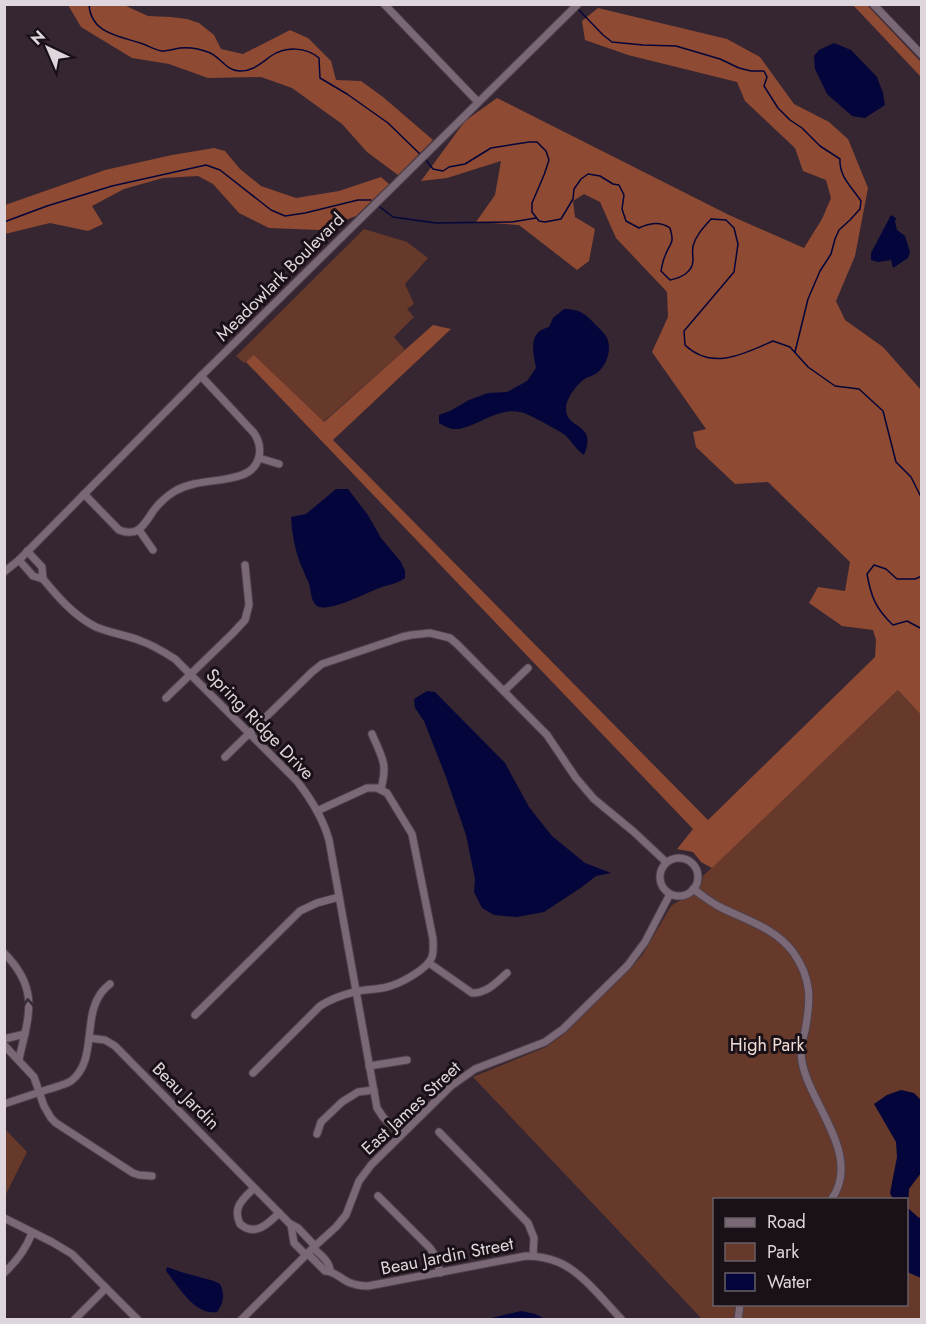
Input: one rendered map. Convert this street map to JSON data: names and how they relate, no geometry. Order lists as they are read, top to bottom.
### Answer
{
  "streets": {
    "street": [
      "Meadowlark Boulevard",
      "Spring Ridge Drive",
      "Beau Jardin",
      "East James Street",
      "Beau Jardin Street"
    ]
  },
  "crossings": [
    ["Meadowlark Boulevard", "Spring Ridge Drive"],
    ["Spring Ridge Drive", "East James Street"],
    ["Beau Jardin", "East James Street"],
    ["Beau Jardin", "Beau Jardin Street"]
  ],
  "parks": ["High Park"],
  "legend": ["Road", "Park", "Water"],
  "north": "top left"
}
